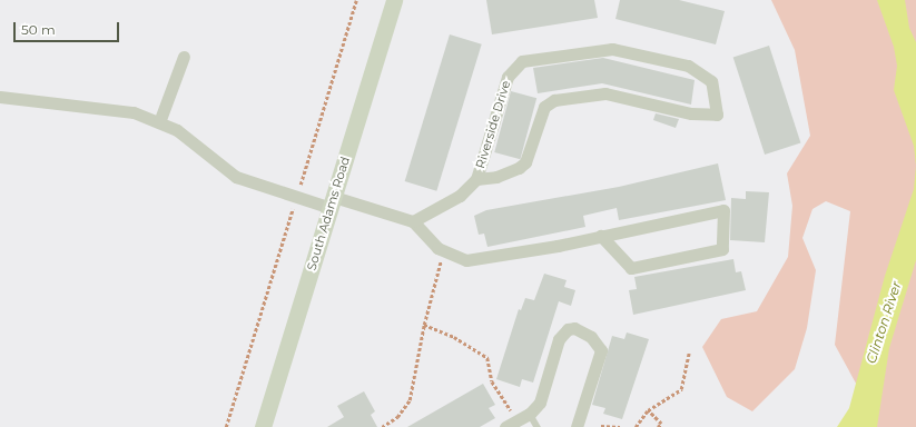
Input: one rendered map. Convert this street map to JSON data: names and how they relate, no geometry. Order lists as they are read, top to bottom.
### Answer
{
  "streets": {
    "main road": ["South Adams Road"],
    "street": ["Riverside Drive"]
  },
  "water": ["Clinton River"],
  "scale_bar": "50 m"
}
